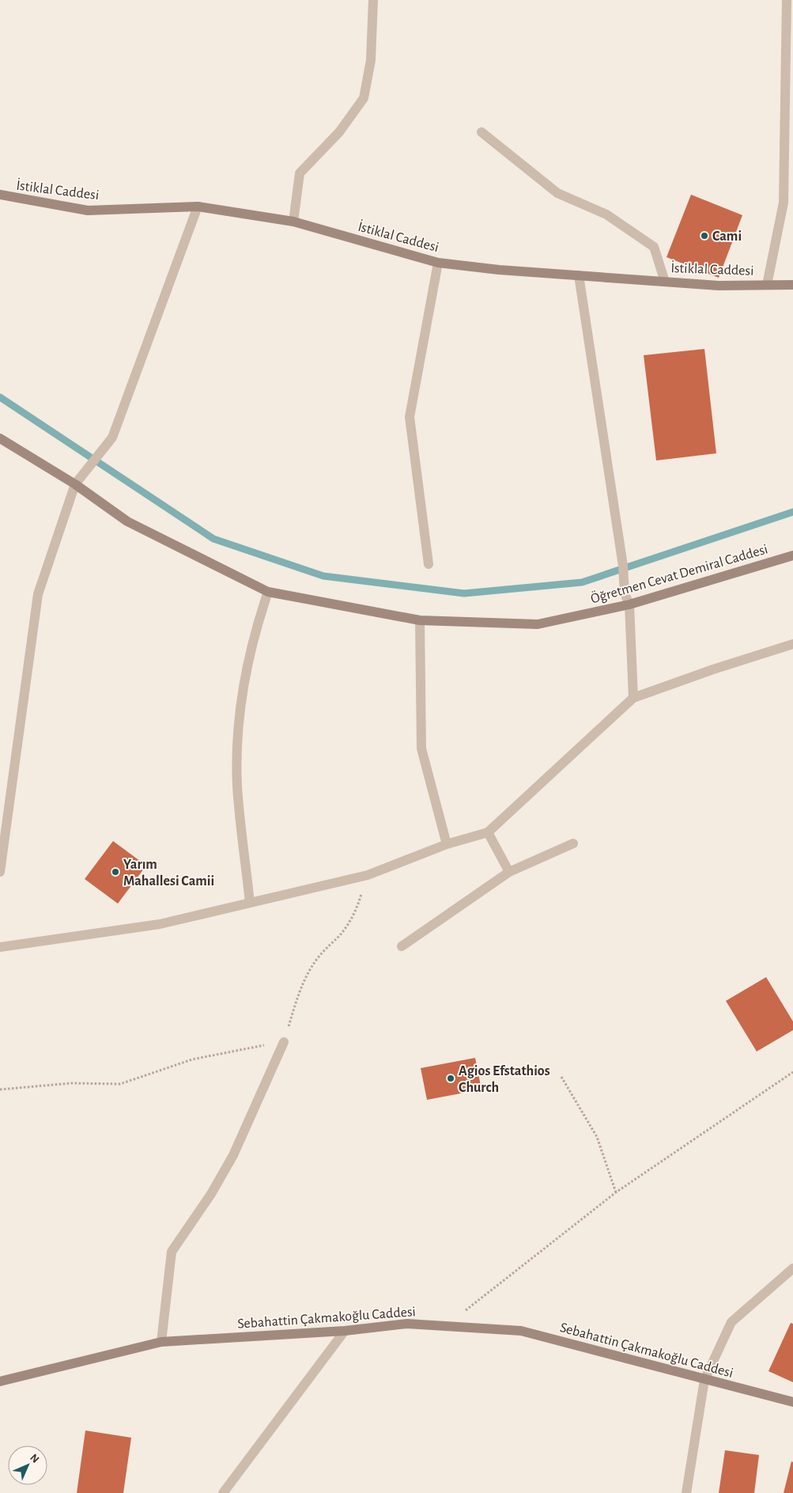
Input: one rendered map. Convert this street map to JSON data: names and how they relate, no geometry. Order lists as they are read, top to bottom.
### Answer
{
  "streets": {
    "main road": ["İstiklal Caddesi", "Öğretmen Cevat Demiral Caddesi", "Sebahattin Çakmakoğlu Caddesi"]
  },
  "places": ["Cami", "Yarım Mahallesi Camii", "Agios Efstathios Church"],
  "north": "top right"
}
